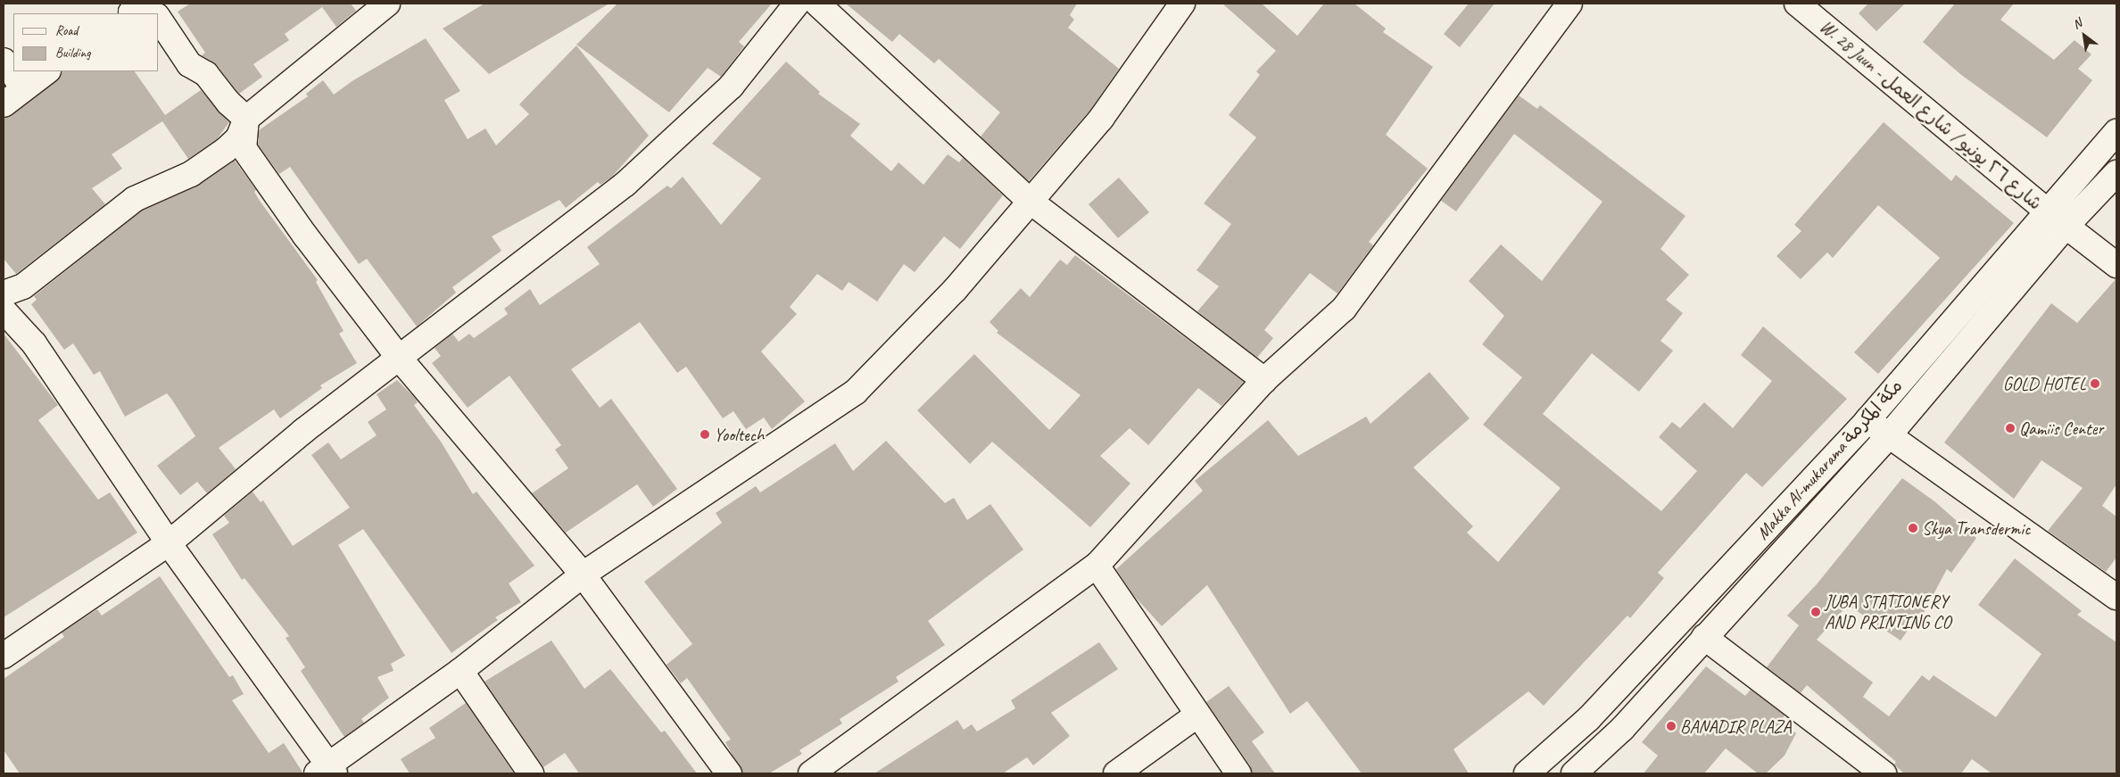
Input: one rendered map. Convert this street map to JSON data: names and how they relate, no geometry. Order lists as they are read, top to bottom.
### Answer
{
  "streets": {
    "main road": ["W. 28 Juun - شارع ٢٦ يونيو / شارع العمل", "Makka Al-mukarama مكة المكرمة"]
  },
  "crossings": [
    ["W. 28 Juun - شارع ٢٦ يونيو / شارع العمل", "Makka Al-mukarama مكة المكرمة"]
  ],
  "places": [
    "GOLD HOTEL",
    "Qamiis Center",
    "Yooltech",
    "Skya Transdermic",
    "JUBA STATIONERY AND PRINTING CO",
    "BANADIR PLAZA"
  ],
  "legend": ["Road", "Building"],
  "north": "top left"
}
